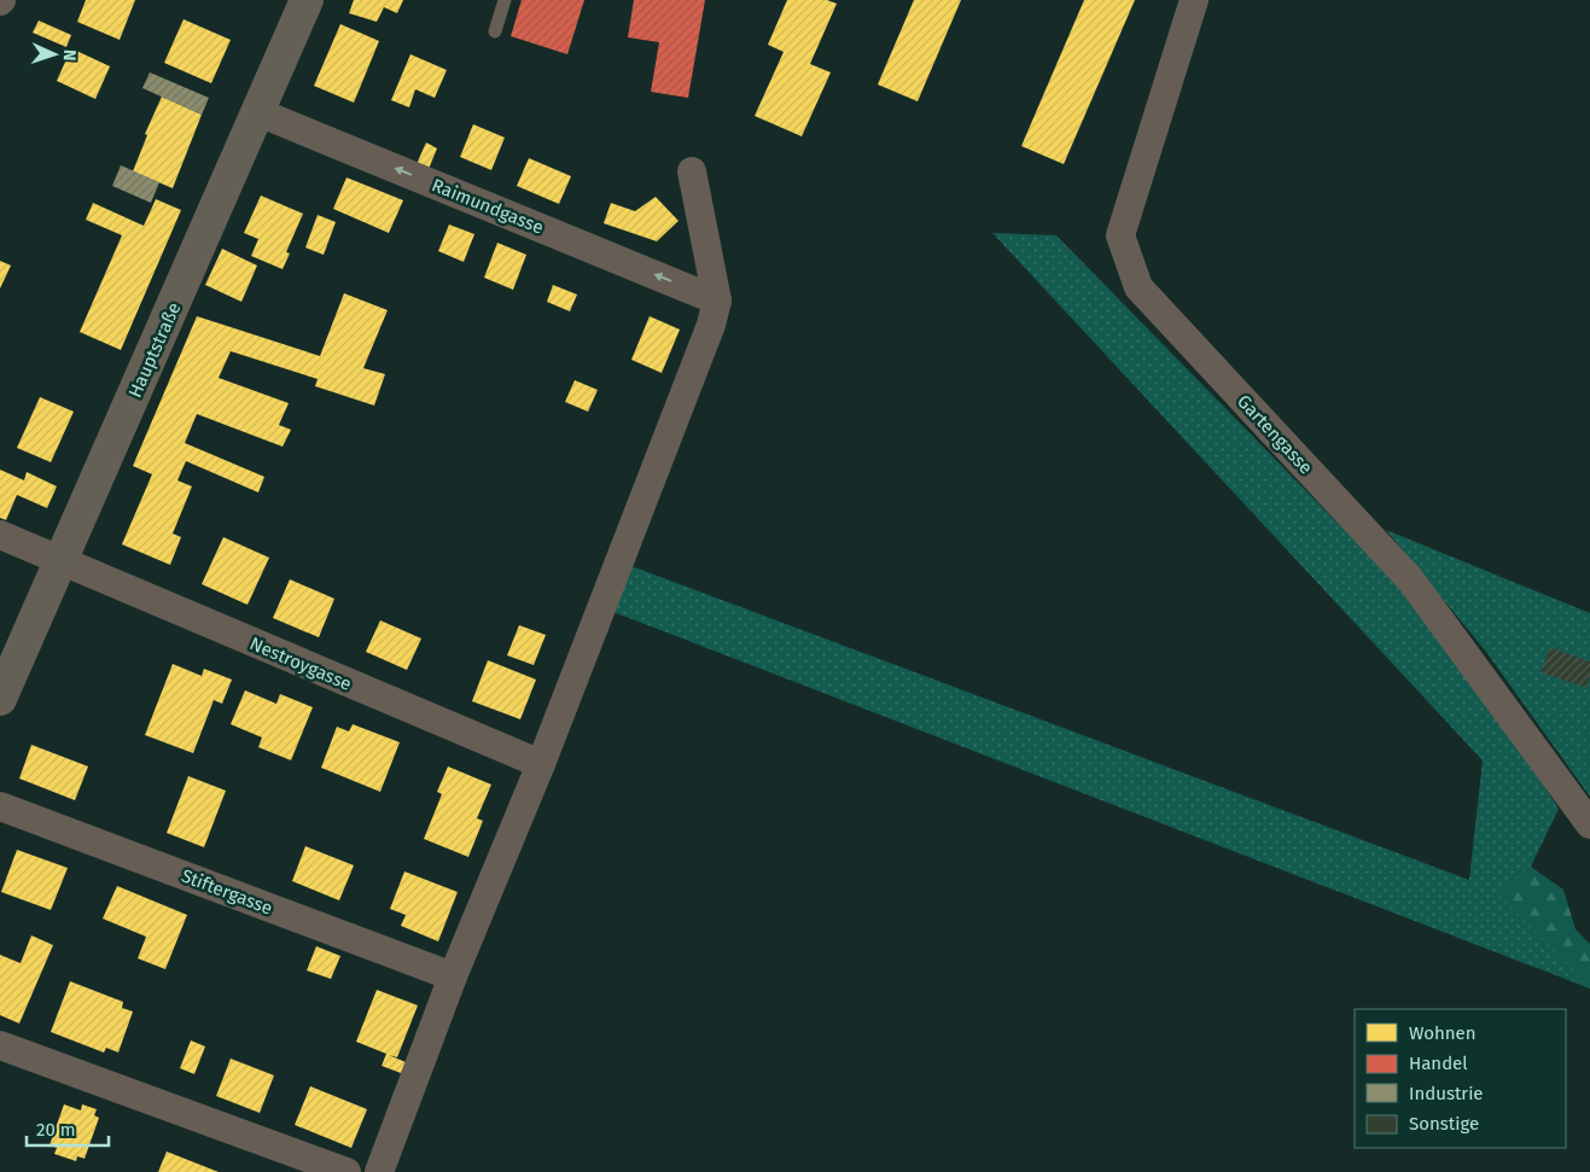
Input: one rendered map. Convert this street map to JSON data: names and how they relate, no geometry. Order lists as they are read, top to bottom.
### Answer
{
  "streets": {
    "street": [
      "Raimundgasse",
      "Hauptstraße",
      "Gartengasse",
      "Nestroygasse",
      "Stiftergasse"
    ]
  },
  "crossings": [
    ["Raimundgasse", "Hauptstraße"],
    ["Hauptstraße", "Nestroygasse"]
  ],
  "one_way": ["Raimundgasse"],
  "legend": [
    "Wohnen",
    "Handel",
    "Industrie",
    "Sonstige"
  ],
  "scale_bar": "20 m",
  "north": "right"
}
